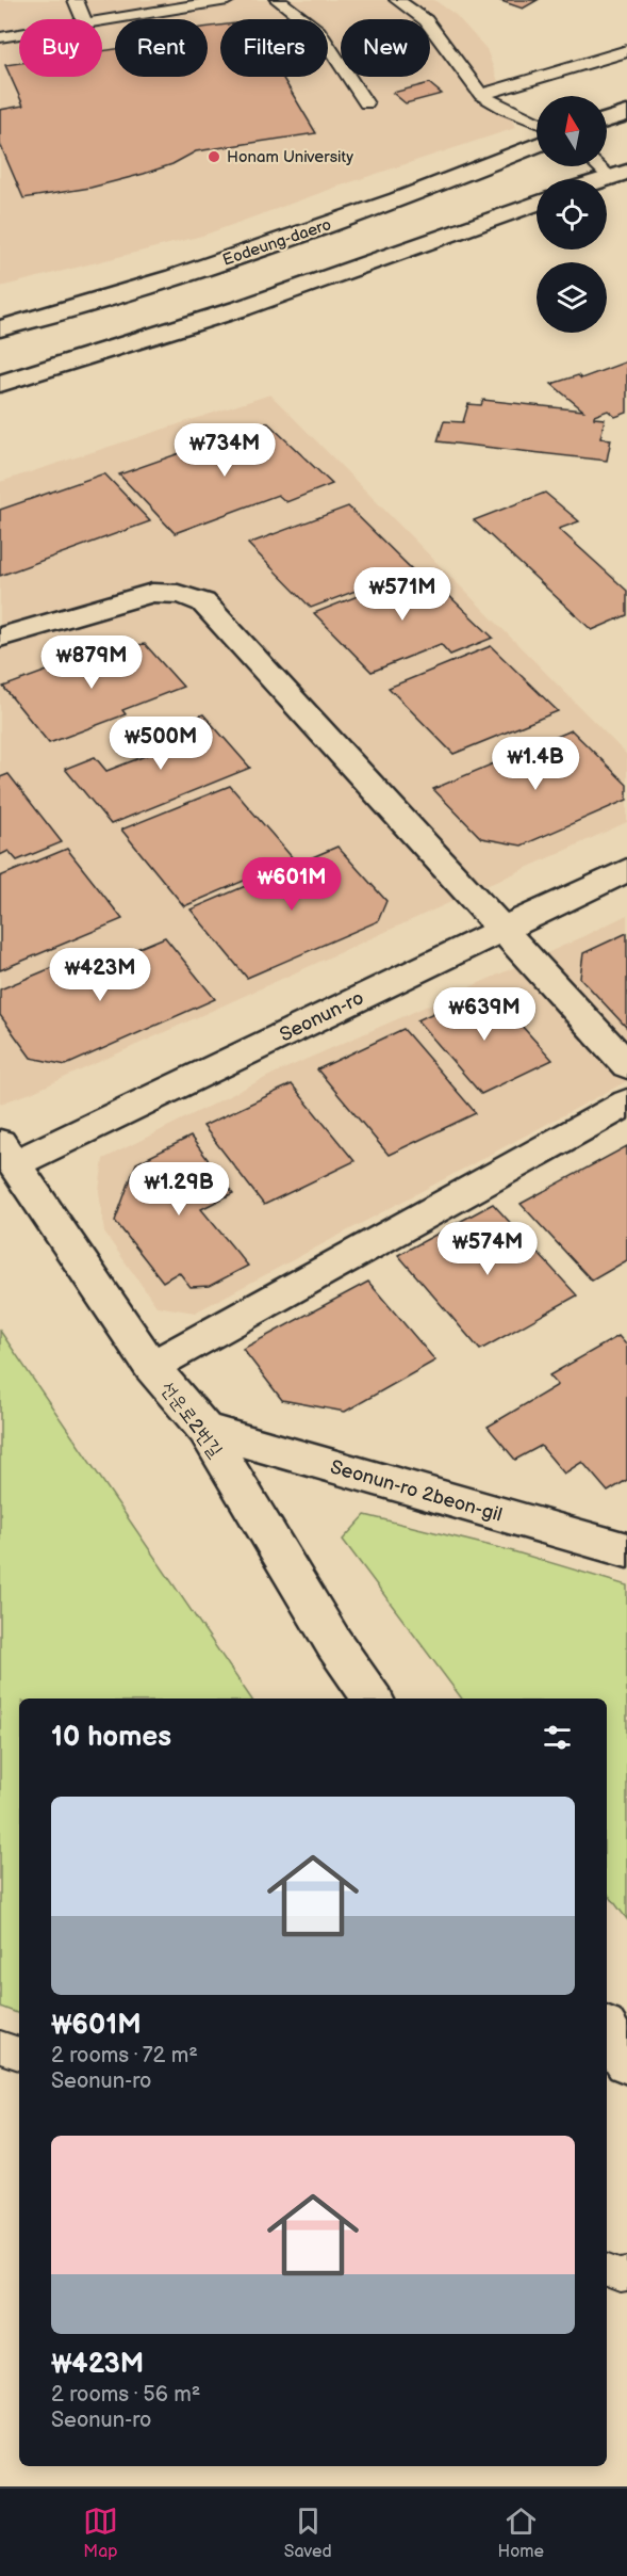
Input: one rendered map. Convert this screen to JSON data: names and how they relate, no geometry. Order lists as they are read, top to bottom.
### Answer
{
  "streets": {
    "street": [
      "Eodeung-daero",
      "Seonun-ro",
      "선운로2번길",
      "Seonun-ro 2beon-gil"
    ]
  },
  "crossings": [
    ["Seonun-ro", "선운로2번길"],
    ["선운로2번길", "Seonun-ro 2beon-gil"]
  ],
  "places": ["Honam University"],
  "north": "top",
  "page": {
    "chip": [
      "Buy",
      "Rent",
      "Filters",
      "New"
    ],
    "price": [
      "₩734M",
      "₩571M",
      "₩879M",
      "₩500M",
      "₩1.4B",
      "₩601M",
      "₩423M",
      "₩639M",
      "₩1.29B",
      "₩574M"
    ],
    "heading": "10 homes",
    "list": [
      {
        "name": "₩601M",
        "note": "2 rooms · 72 m² · Seonun-ro"
      },
      {
        "name": "₩423M",
        "note": "2 rooms · 56 m² · Seonun-ro"
      }
    ],
    "tabs": ["Map", "Saved", "Home"]
  }
}
